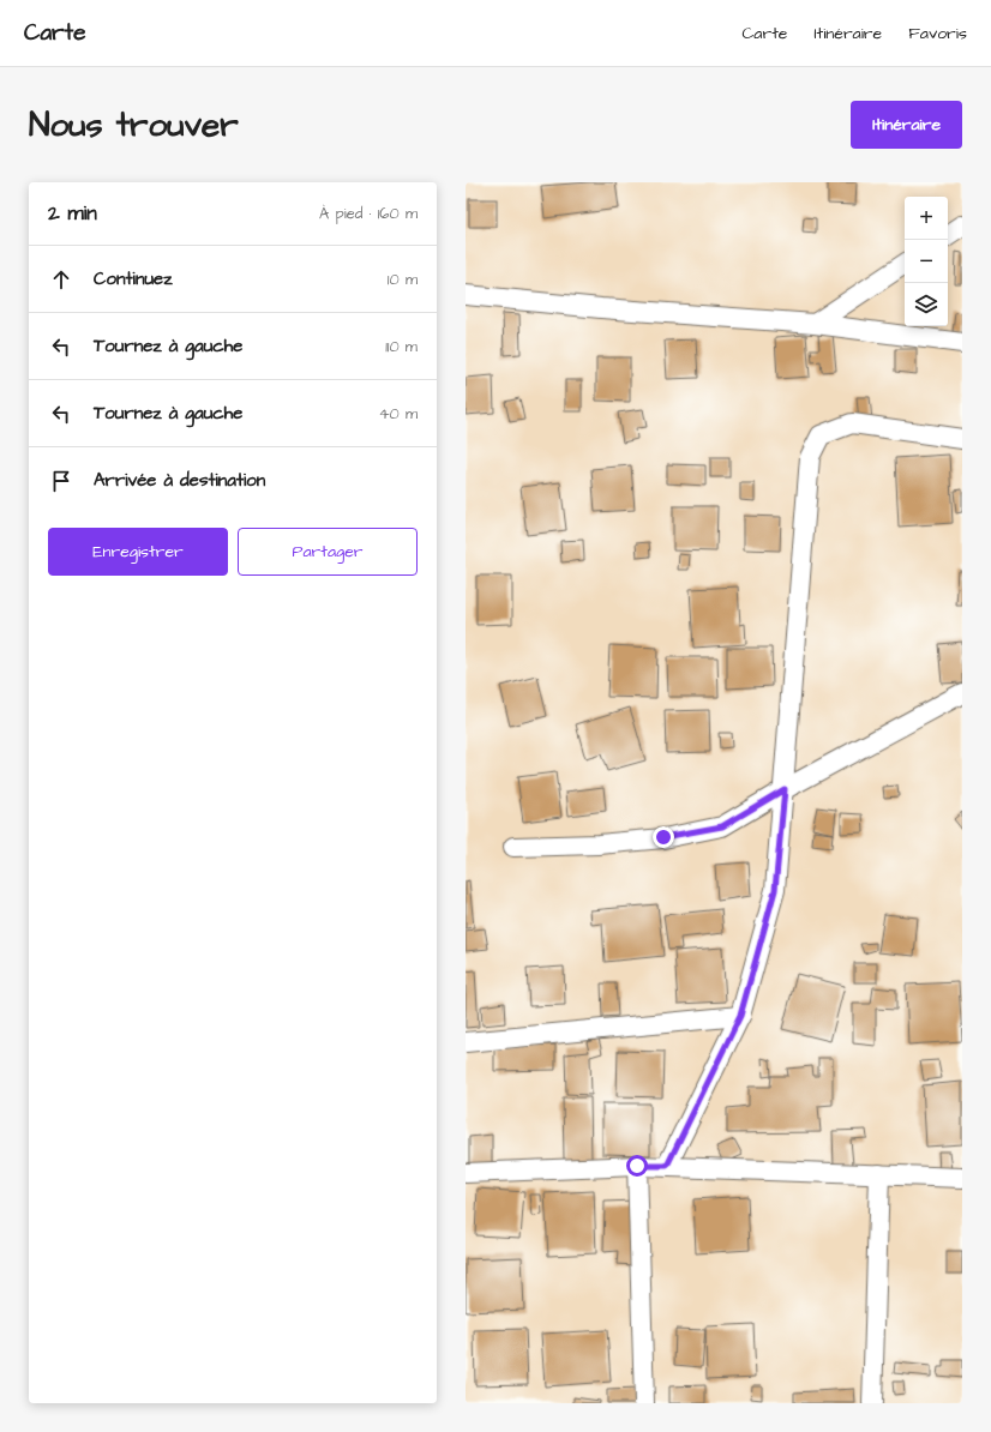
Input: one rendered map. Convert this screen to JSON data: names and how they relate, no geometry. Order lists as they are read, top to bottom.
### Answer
{
  "page": {
    "header": "Carte",
    "nav": ["Carte", "Itinéraire", "Favoris"],
    "buttons": [
      "Itinéraire",
      ["Enregistrer", "Partager"]
    ],
    "title": "Nous trouver",
    "heading": ["2 min", "À pied · 160 m"],
    "map_buttons": ["+", "−"],
    "list": [
      ["Continuez", "10 m"],
      ["Tournez à gauche", "110 m"],
      ["Tournez à gauche", "40 m"],
      "Arrivée à destination"
    ]
  }
}
